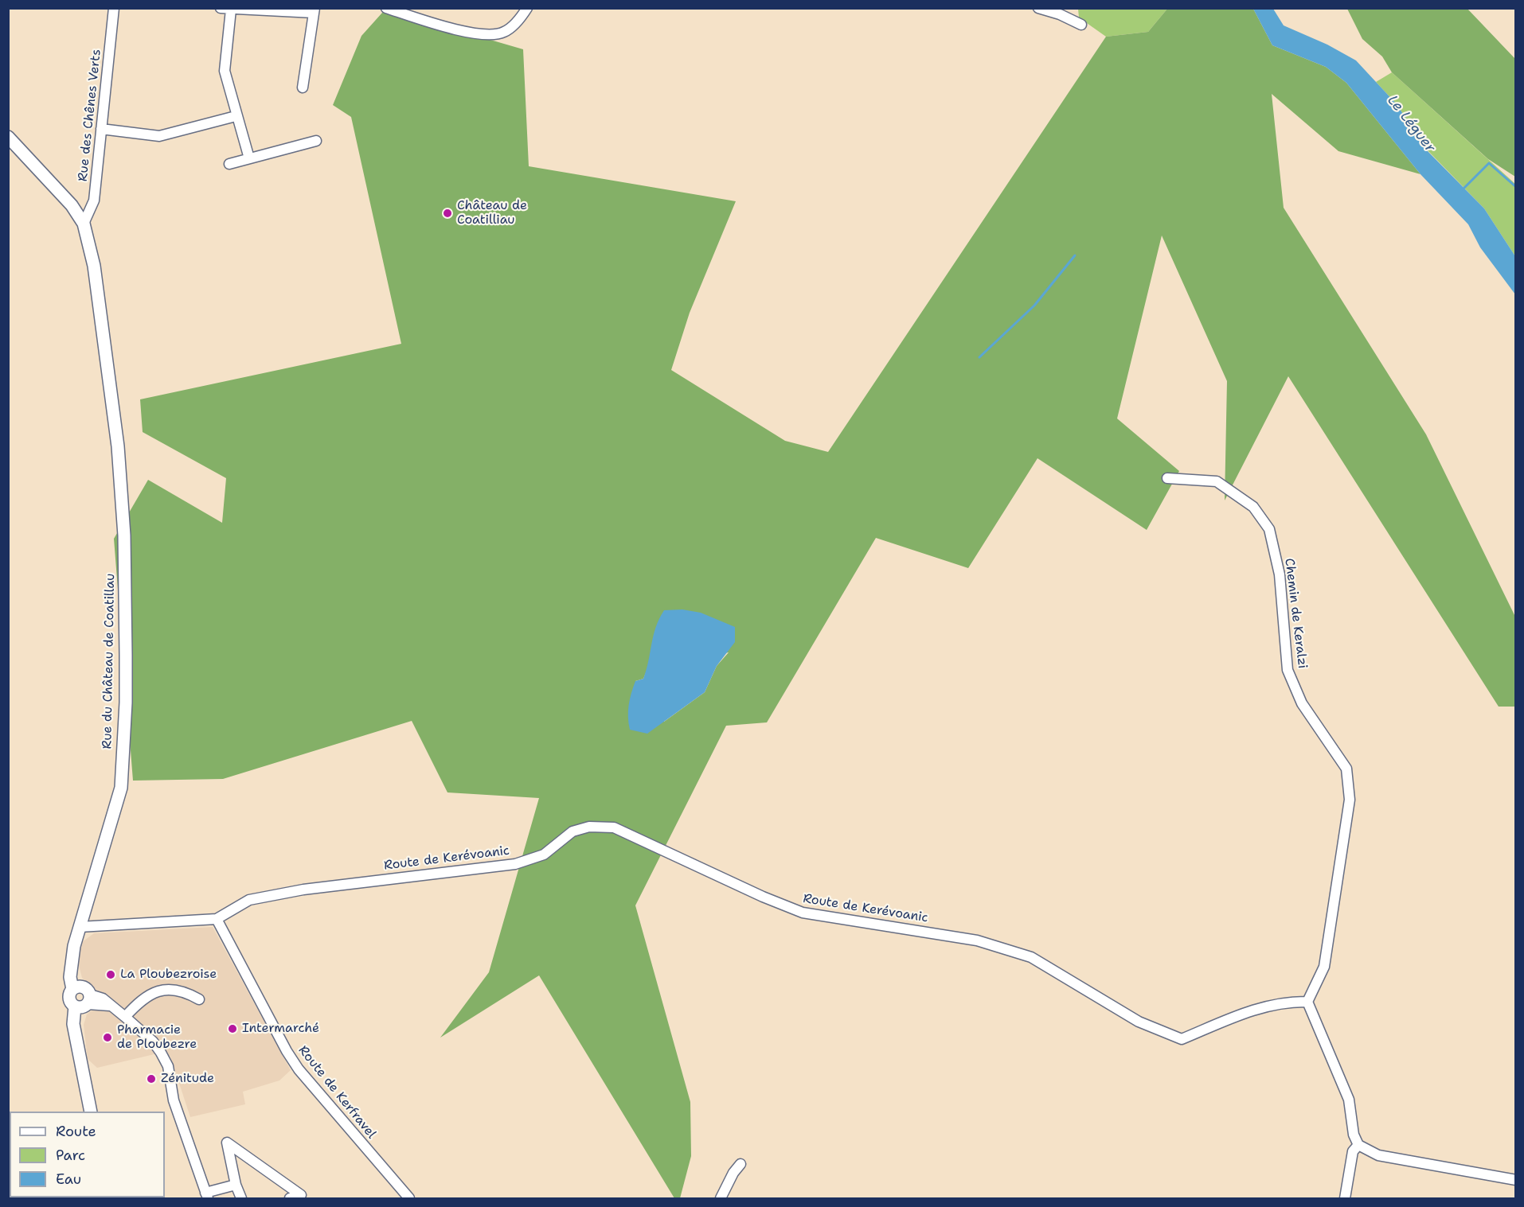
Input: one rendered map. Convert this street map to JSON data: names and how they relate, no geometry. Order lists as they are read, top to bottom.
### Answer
{
  "streets": {
    "main road": ["Rue du Château de Coatillau"],
    "street": [
      "Rue des Chênes Verts",
      "Chemin de Keralzi",
      "Route de Kerévoanic",
      "Route de Kerfravel"
    ]
  },
  "crossings": [
    ["Rue des Chênes Verts", "Rue du Château de Coatillau"],
    ["Chemin de Keralzi", "Route de Kerévoanic"],
    ["Rue du Château de Coatillau", "Route de Kerévoanic"],
    ["Route de Kerévoanic", "Route de Kerfravel"]
  ],
  "water": ["Le Léguer"],
  "places": [
    "Château de Coatilliau",
    "La Ploubezroise",
    "Intermarché",
    "Pharmacie de Ploubezre",
    "Zénitude"
  ],
  "legend": ["Route", "Parc", "Eau"]
}
